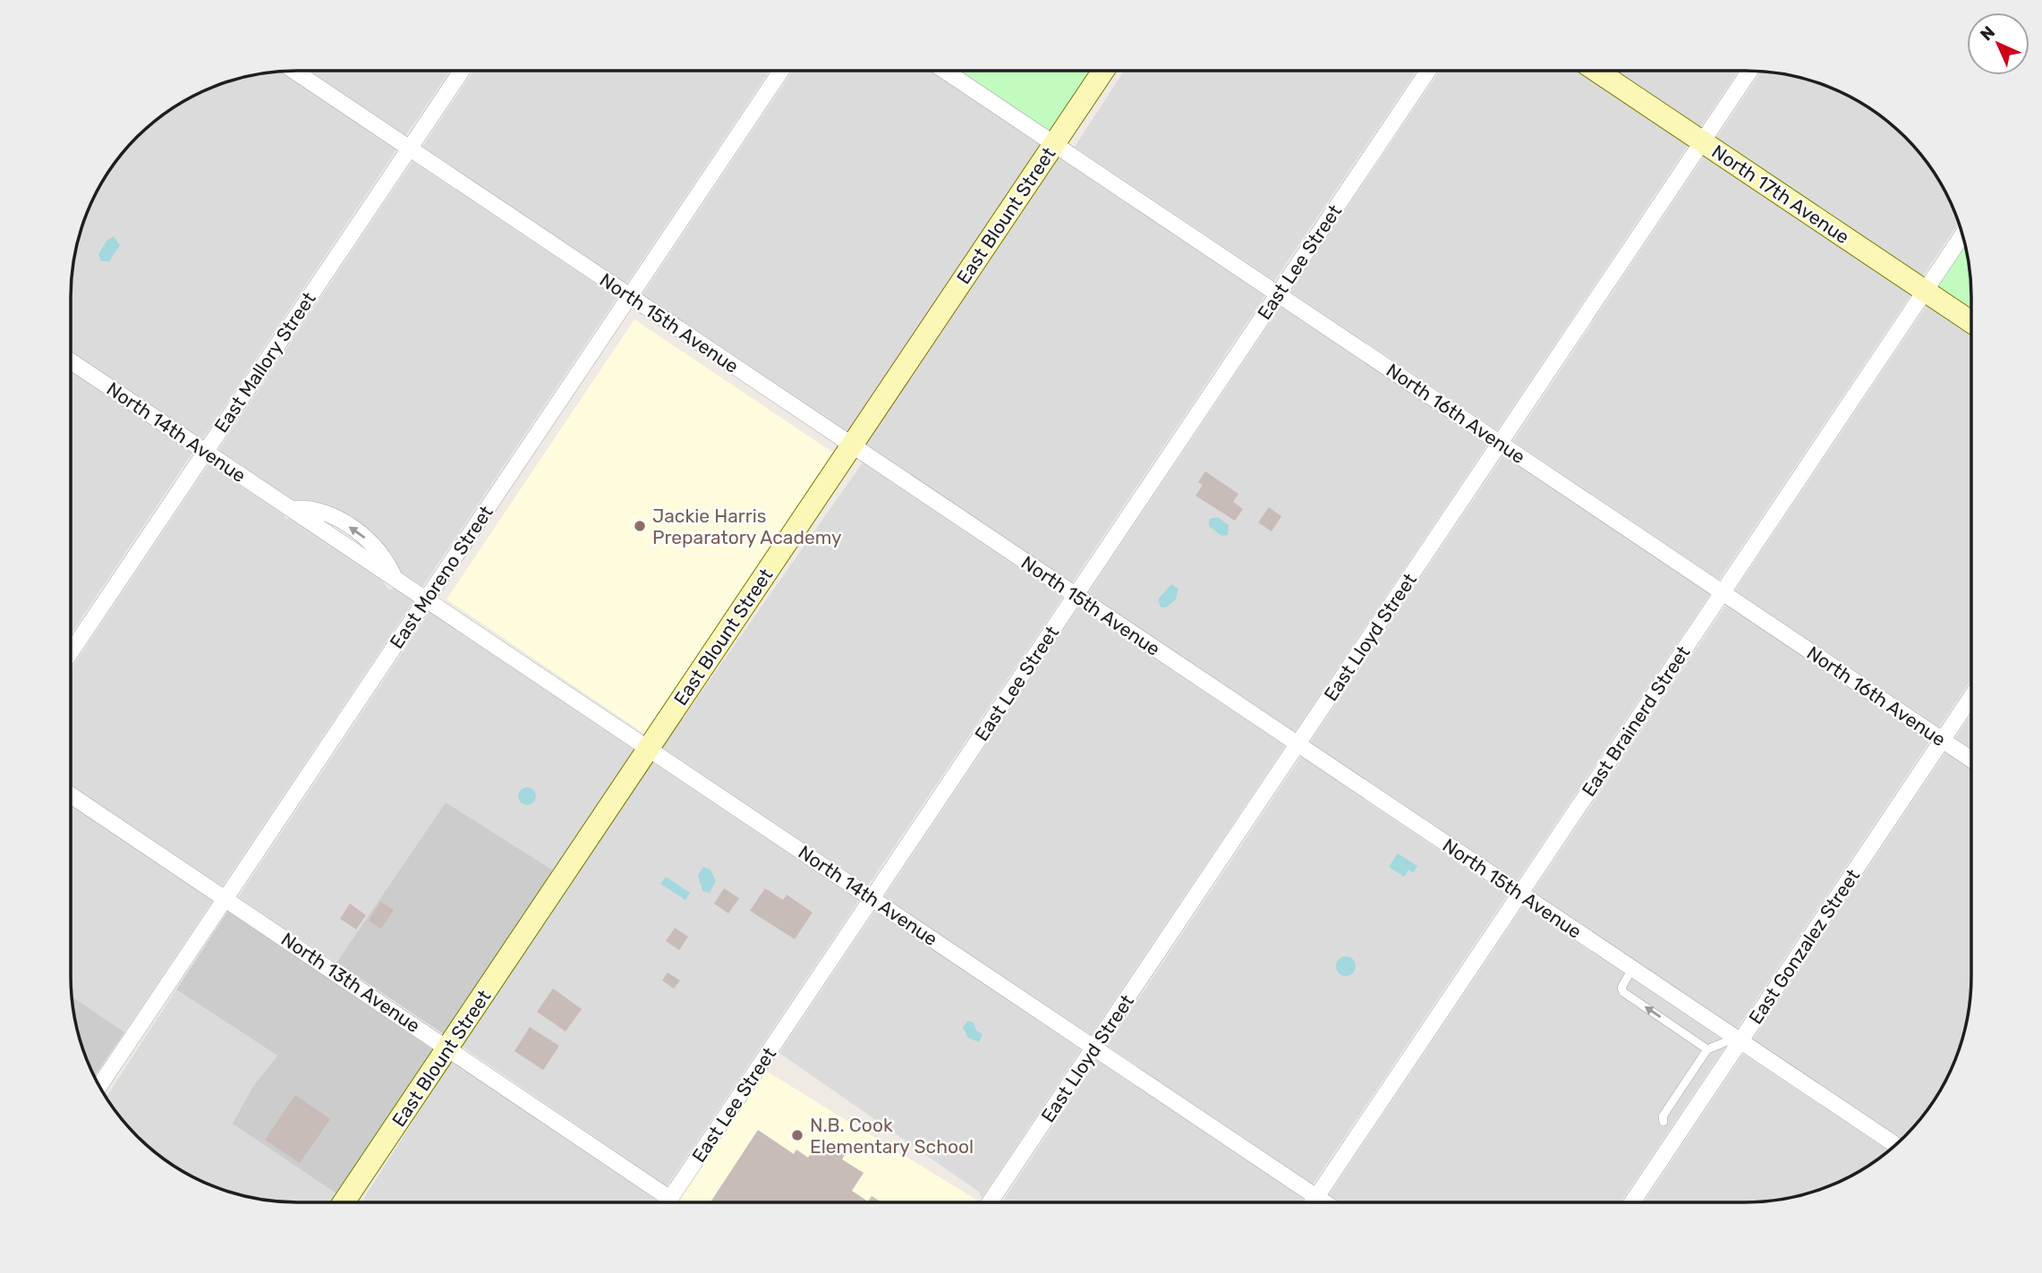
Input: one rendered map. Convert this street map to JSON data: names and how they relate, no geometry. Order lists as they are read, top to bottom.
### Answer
{
  "streets": {
    "street": [
      "North 17th Avenue",
      "East Blount Street",
      "East Lee Street",
      "North 15th Avenue",
      "East Mallory Street",
      "North 16th Avenue",
      "North 14th Avenue",
      "East Moreno Street",
      "East Lloyd Street",
      "East Brainerd Street",
      "East Gonzalez Street",
      "North 13th Avenue"
    ]
  },
  "crossings": [
    ["North 17th Avenue", "East Lloyd Street"],
    ["North 17th Avenue", "East Brainerd Street"],
    ["East Blount Street", "North 15th Avenue"],
    ["East Blount Street", "North 16th Avenue"],
    ["East Blount Street", "North 14th Avenue"],
    ["East Blount Street", "North 13th Avenue"],
    ["East Lee Street", "North 15th Avenue"],
    ["East Lee Street", "North 16th Avenue"],
    ["East Lee Street", "North 14th Avenue"],
    ["North 15th Avenue", "East Mallory Street"],
    ["North 15th Avenue", "East Moreno Street"],
    ["North 15th Avenue", "East Lloyd Street"],
    ["North 15th Avenue", "East Brainerd Street"],
    ["North 15th Avenue", "East Gonzalez Street"],
    ["East Mallory Street", "North 14th Avenue"],
    ["North 16th Avenue", "East Lloyd Street"],
    ["North 16th Avenue", "East Brainerd Street"],
    ["North 16th Avenue", "East Gonzalez Street"],
    ["North 14th Avenue", "East Moreno Street"],
    ["North 14th Avenue", "East Lloyd Street"],
    ["North 14th Avenue", "East Brainerd Street"],
    ["East Moreno Street", "North 13th Avenue"]
  ],
  "places": ["Jackie Harris Preparatory Academy", "N.B. Cook Elementary School"],
  "north": "top left"
}
